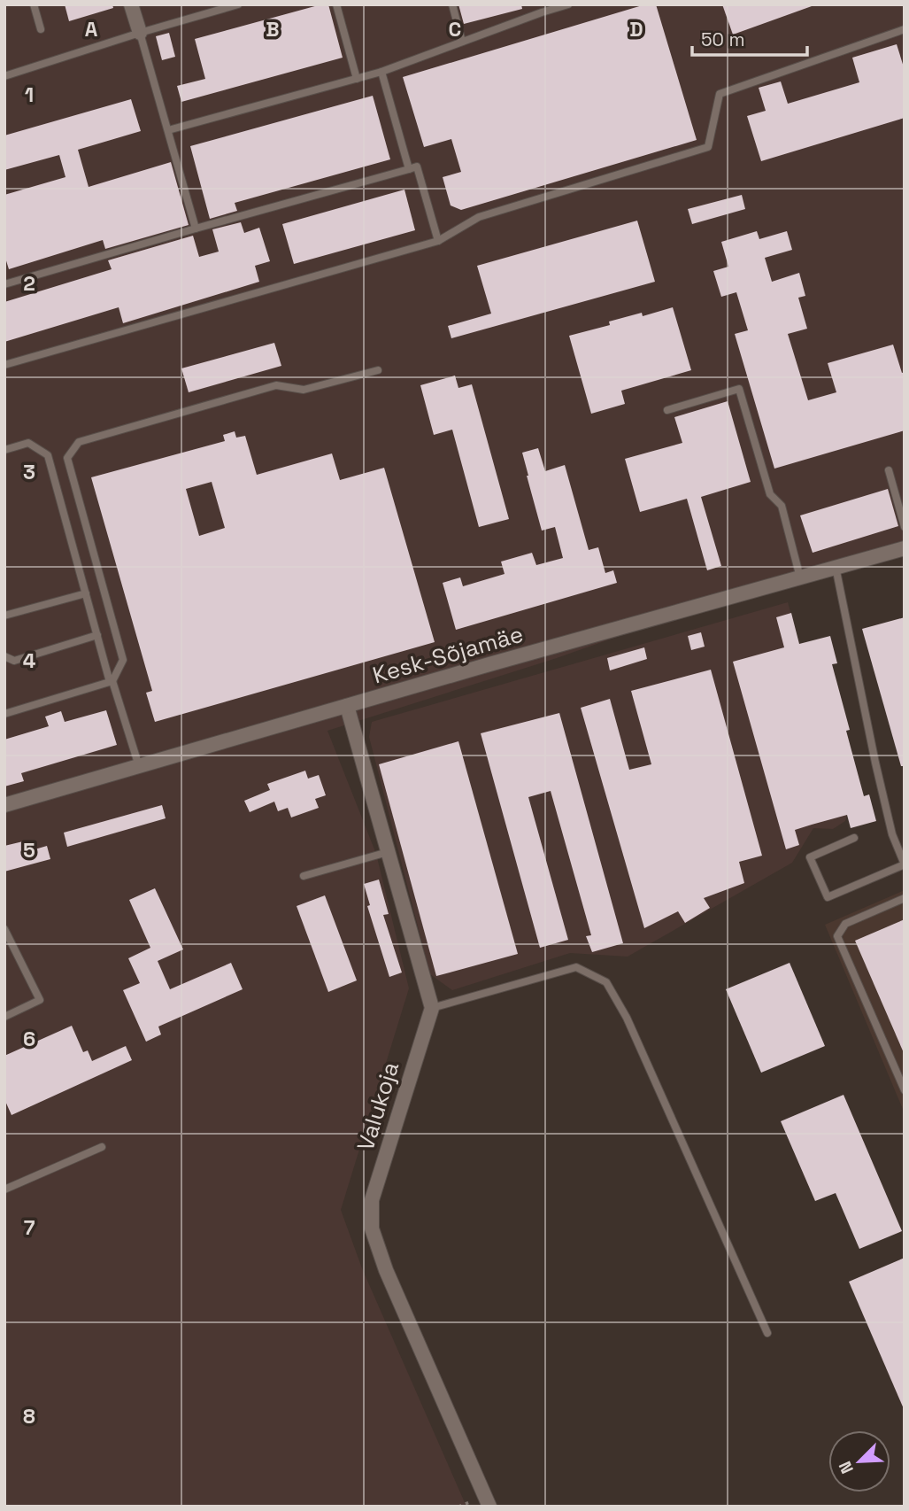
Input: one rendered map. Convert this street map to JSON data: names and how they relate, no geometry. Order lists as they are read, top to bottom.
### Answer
{
  "streets": {
    "street": ["Kesk-Sõjamäe", "Valukoja"]
  },
  "scale_bar": "50 m",
  "north": "bottom left",
  "grid": {
    "columns": [
      "A",
      "B",
      "C",
      "D"
    ],
    "rows": [
      "1",
      "2",
      "3",
      "4",
      "5",
      "6",
      "7",
      "8"
    ]
  }
}
